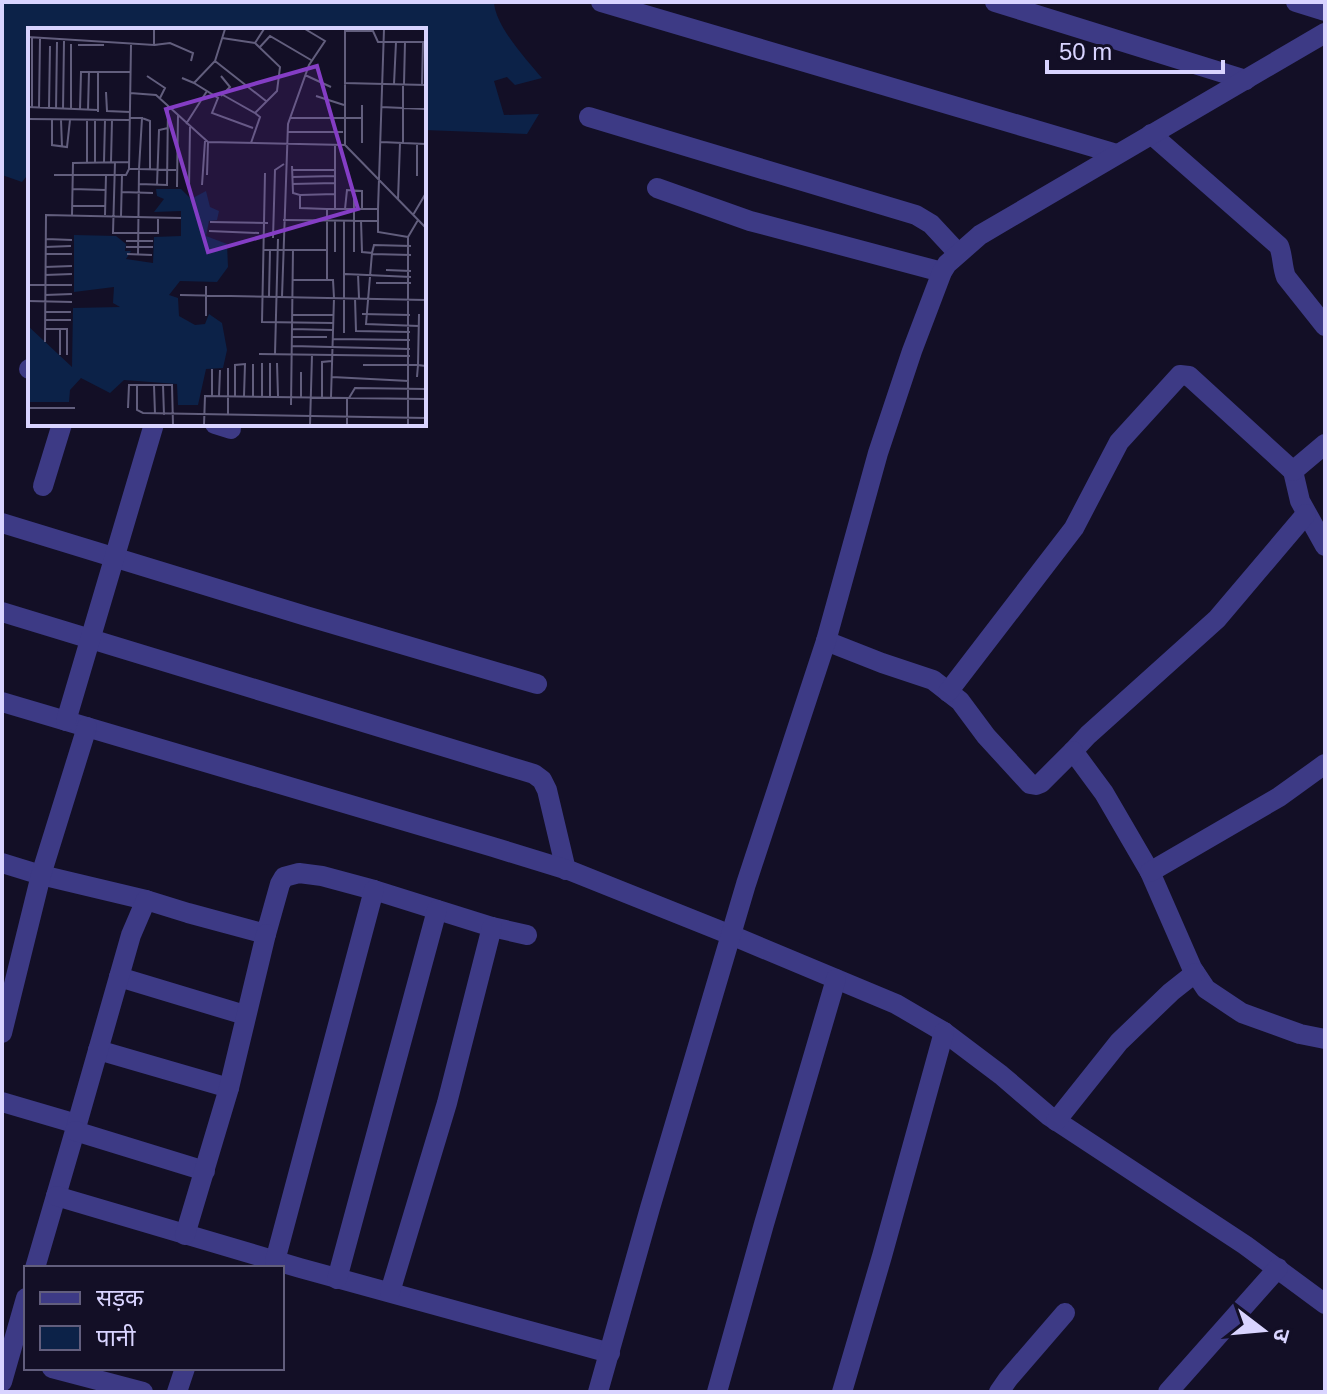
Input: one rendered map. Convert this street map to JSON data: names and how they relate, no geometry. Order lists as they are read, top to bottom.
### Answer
{
  "legend": ["सड़क", "पानी"],
  "scale_bar": "50 m",
  "north": "right"
}
